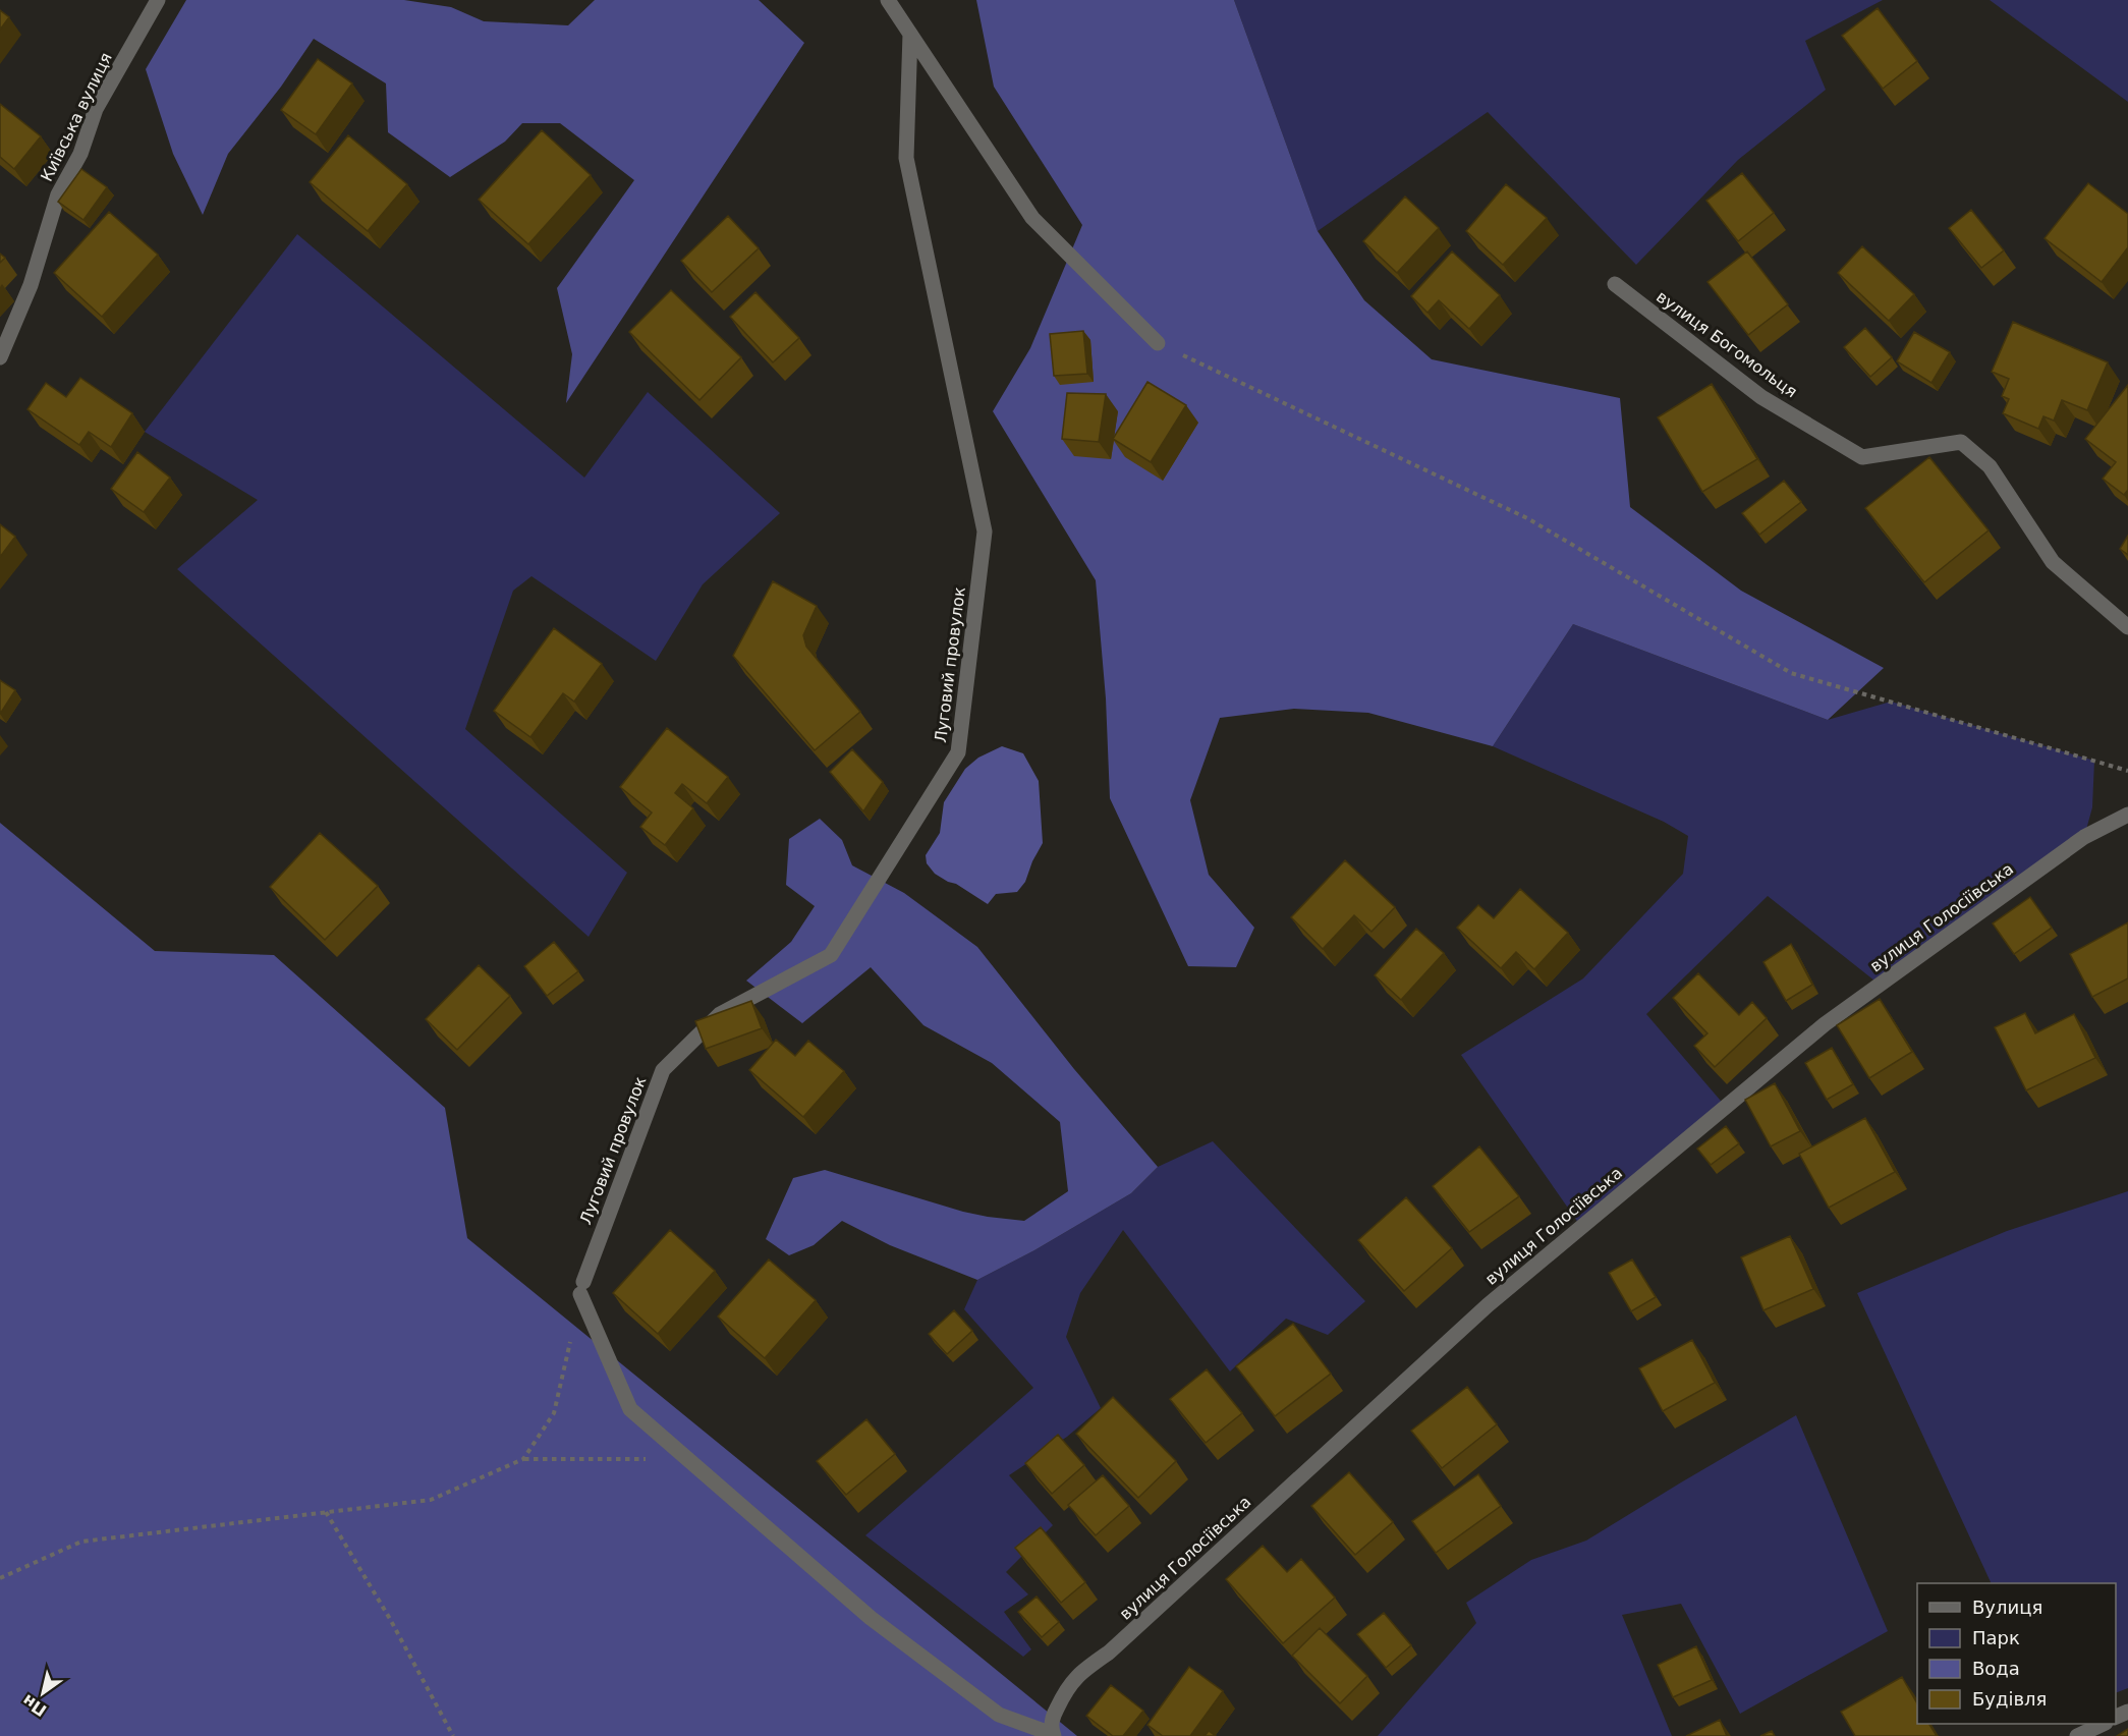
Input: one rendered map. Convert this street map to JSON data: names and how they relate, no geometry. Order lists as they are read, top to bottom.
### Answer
{
  "streets": {
    "street": [
      "Київська вулиця",
      "вулиця Богомольця",
      "Луговий провулок",
      "вулиця Голосіївська"
    ]
  },
  "legend": [
    "Вулиця",
    "Парк",
    "Вода",
    "Будівля"
  ],
  "north": "bottom left"
}
